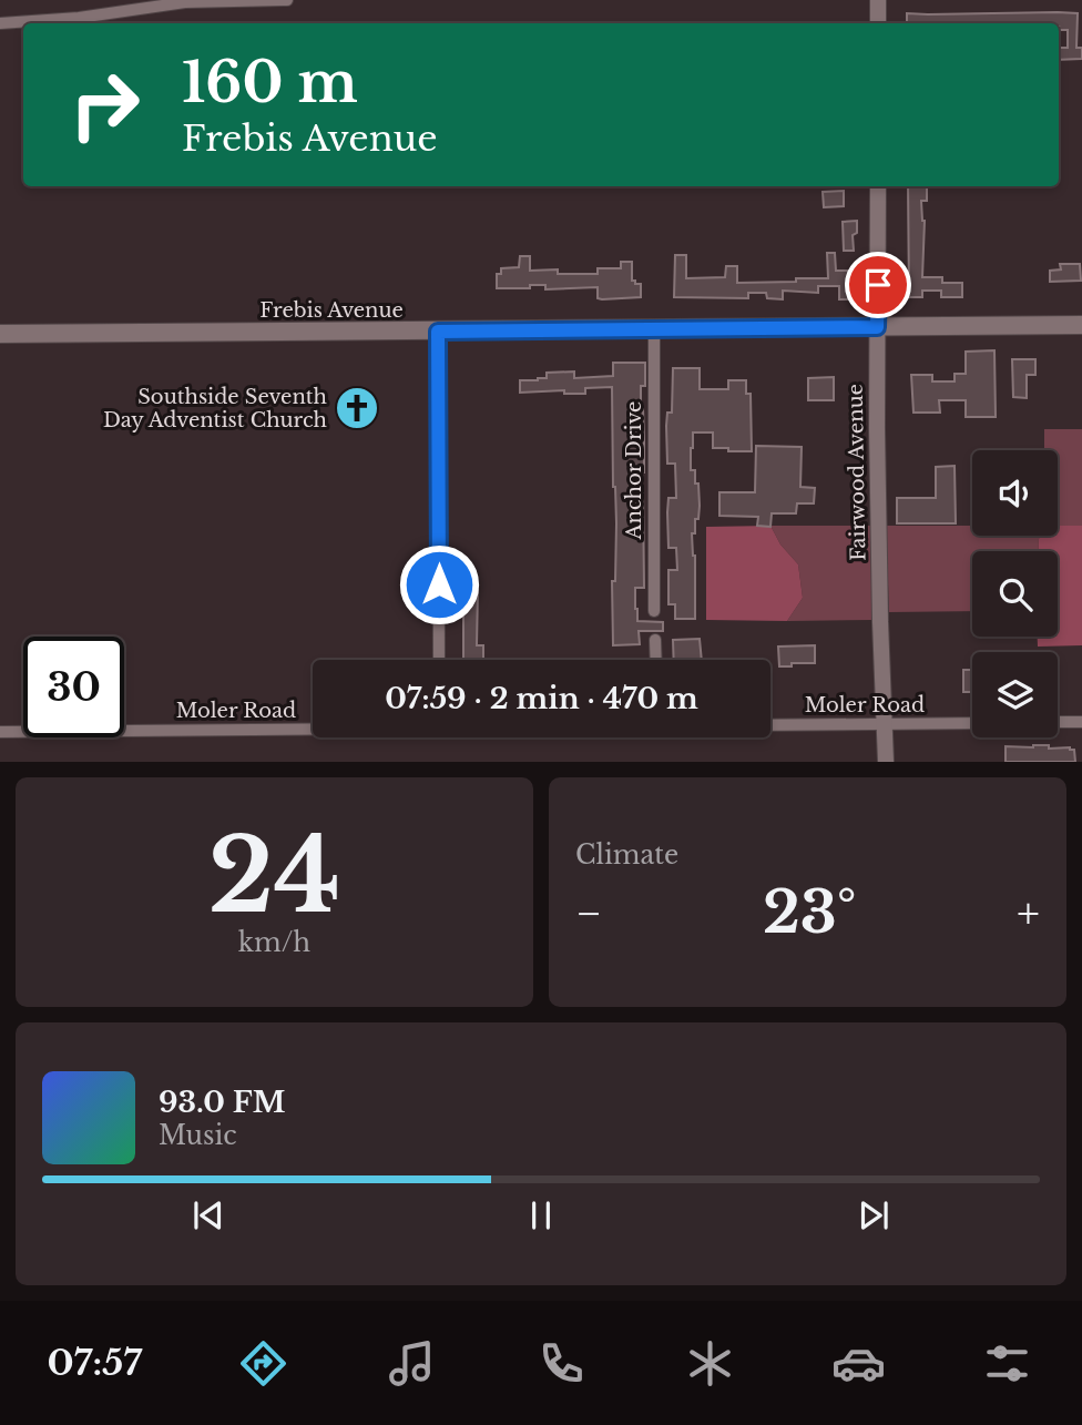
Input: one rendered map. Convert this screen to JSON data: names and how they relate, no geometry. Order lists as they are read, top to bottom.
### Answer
{
  "streets": {
    "main road": ["Frebis Avenue"],
    "street": ["Anchor Drive", "Fairwood Avenue", "Moler Road"]
  },
  "crossings": [
    ["Frebis Avenue", "Anchor Drive"],
    ["Frebis Avenue", "Fairwood Avenue"],
    ["Fairwood Avenue", "Moler Road"]
  ],
  "places": {
    "church": ["Southside Seventh Day Adventist Church"]
  },
  "page": {
    "turn": ["160 m", "Frebis Avenue"],
    "limit": "30",
    "trip": "07:59 · 2 min · 470 m",
    "tile": [
      ["24", "km/h"],
      "Climate"
    ],
    "heat": ["−", "23°", "+"],
    "song": ["93.0 FM", "Music"],
    "tabs": "07:57"
  }
}
